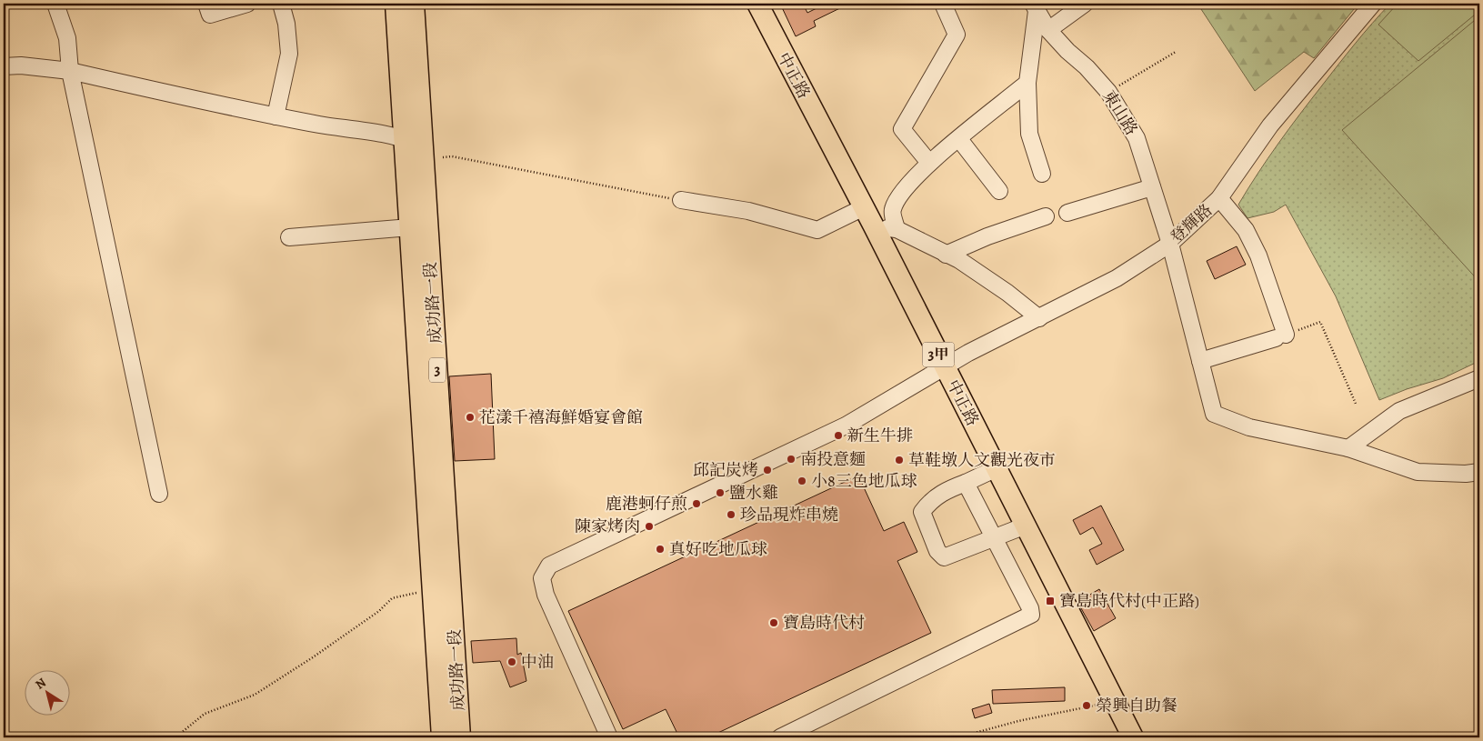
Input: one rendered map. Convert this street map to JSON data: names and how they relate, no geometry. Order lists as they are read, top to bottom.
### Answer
{
  "streets": {
    "main road": [
      "中正路",
      "成功路一段",
      "3甲",
      "3"
    ],
    "street": ["東山路", "登輝路"]
  },
  "crossings": [
    ["中正路", "登輝路"],
    ["中正路", "3甲"],
    ["東山路", "登輝路"]
  ],
  "places": {
    "other": [
      "花漾千禧海鮮婚宴會館",
      "新生牛排",
      "南投意麵",
      "草鞋墩人文觀光夜市",
      "邱記炭烤",
      "小8三色地瓜球",
      "鹽水雞",
      "鹿港蚵仔煎",
      "珍品現炸串燒",
      "陳家烤肉",
      "真好吃地瓜球",
      "寶島時代村",
      "中油",
      "榮興自助餐"
    ],
    "transit": ["寶島時代村(中正路)"]
  },
  "north": "top left"
}
